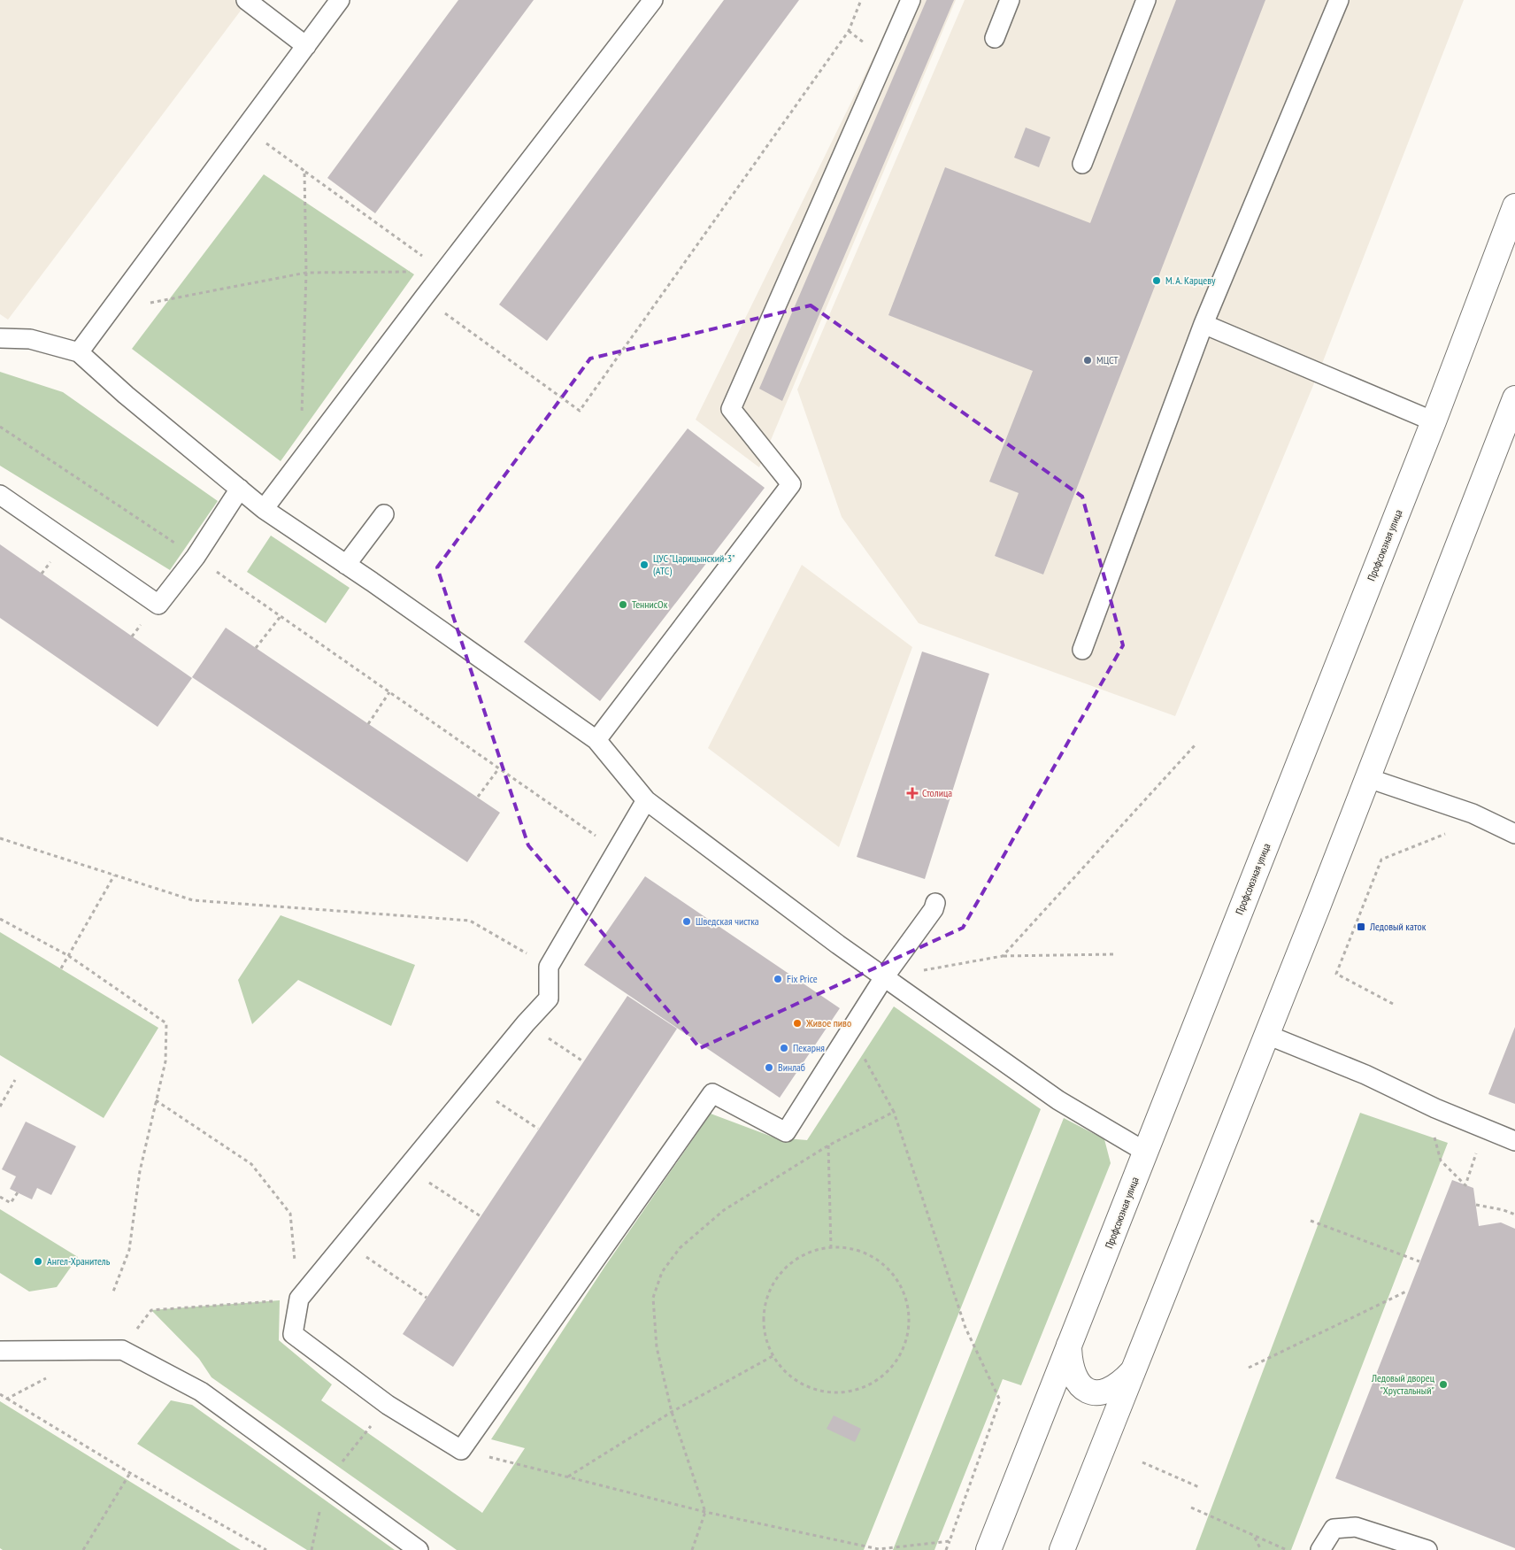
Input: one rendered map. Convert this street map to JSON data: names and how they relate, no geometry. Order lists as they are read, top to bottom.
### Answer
{
  "streets": {
    "main road": ["Профсоюзная улица"]
  },
  "places": {
    "other": [
      "М. А. Карцеву",
      "МЦСТ",
      "ЦУС \"Царицынский-3\" (АТС)",
      "ТеннисОк",
      "Шведская чистка",
      "Fix Price",
      "Живое пиво",
      "Пекарня",
      "Винлаб",
      "Ангел-Хранитель",
      "Ледовый дворец \"Хрустальный\""
    ],
    "health": ["Столица"],
    "transit": ["Ледовый каток"]
  }
}
